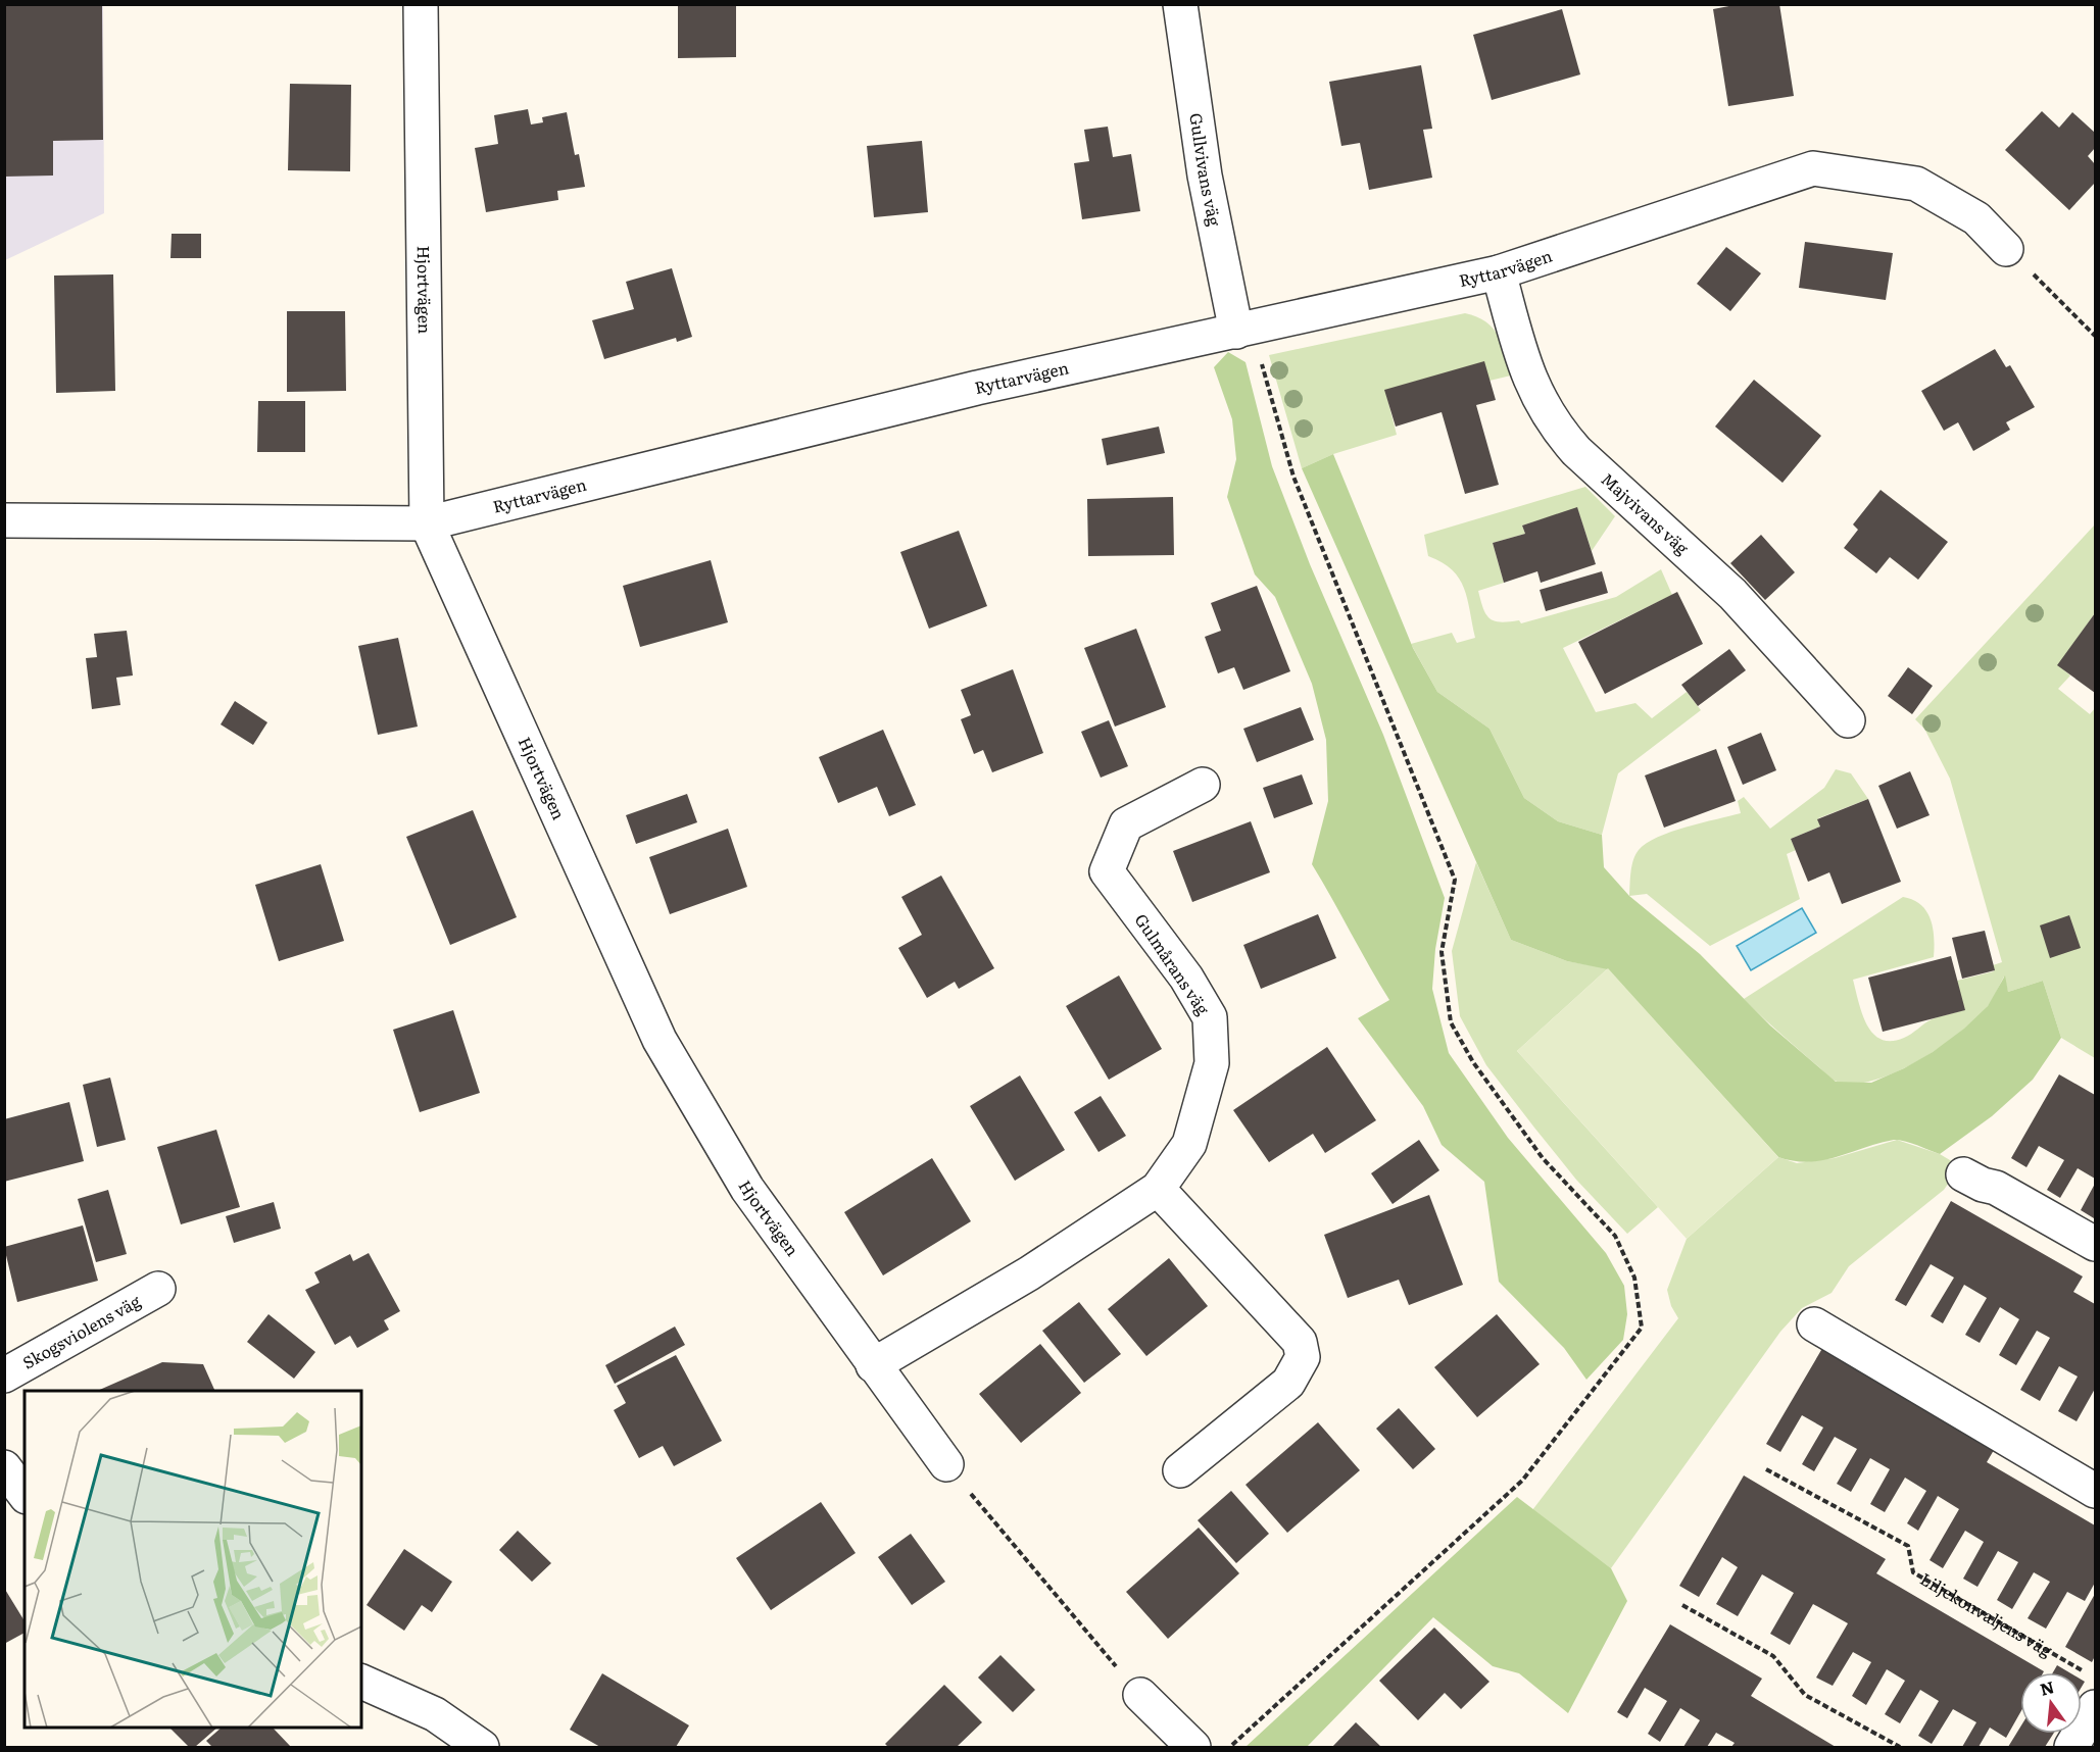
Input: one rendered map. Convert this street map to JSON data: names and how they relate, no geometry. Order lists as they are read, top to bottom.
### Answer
{
  "streets": {
    "street": [
      "Gullvivans väg",
      "Ryttarvägen",
      "Hjortvägen",
      "Majvivans väg",
      "Gulmårans väg",
      "Skogsviolens väg"
    ],
    "path": ["Liljekonvaljens väg"]
  },
  "crossings": [
    ["Gullvivans väg", "Ryttarvägen"],
    ["Ryttarvägen", "Hjortvägen"],
    ["Ryttarvägen", "Majvivans väg"],
    ["Hjortvägen", "Gulmårans väg"]
  ],
  "north": "top"
}
